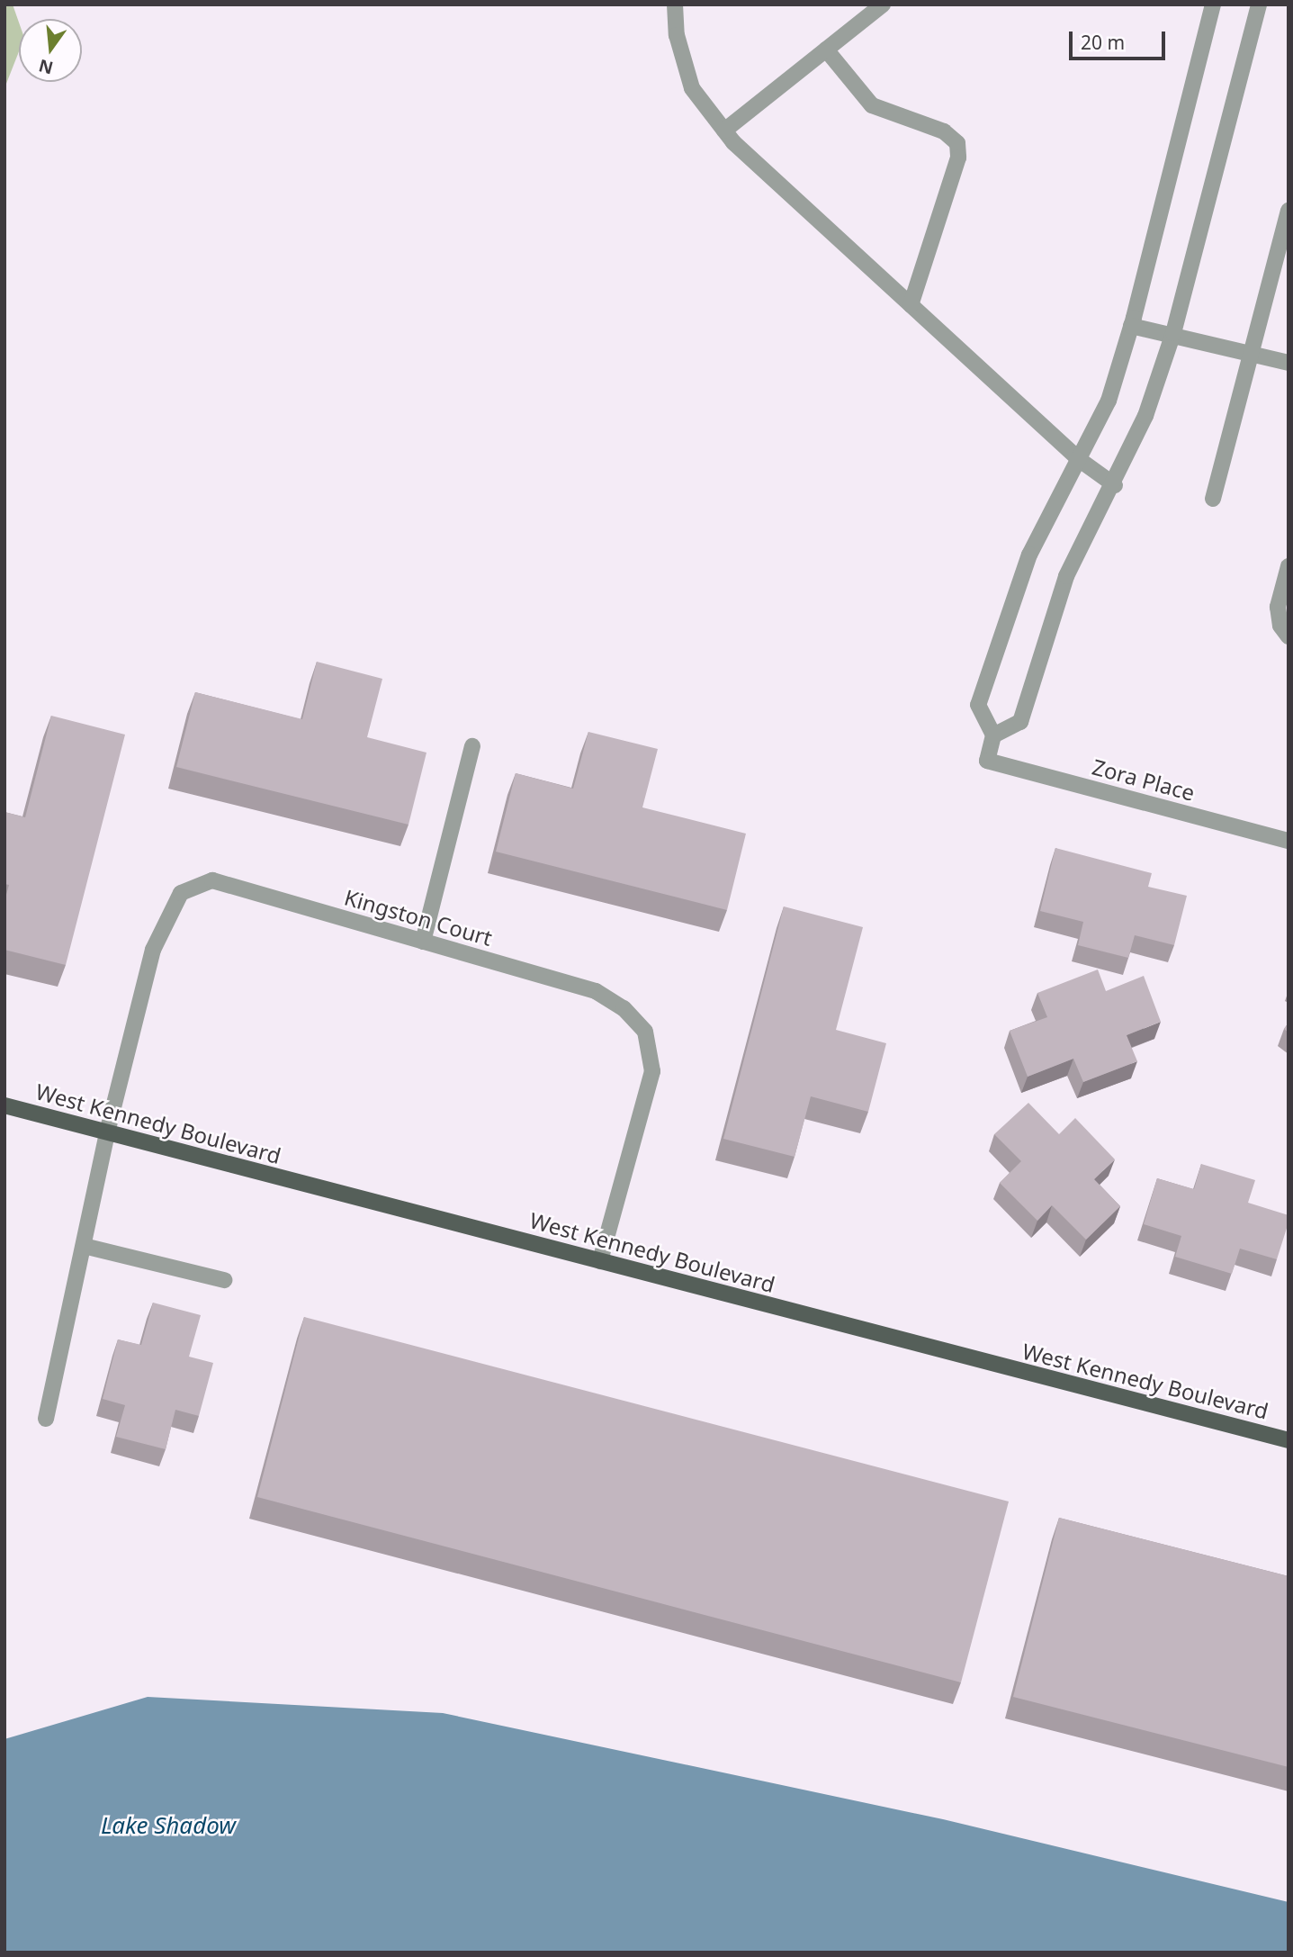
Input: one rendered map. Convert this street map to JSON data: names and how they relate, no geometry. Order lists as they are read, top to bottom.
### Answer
{
  "streets": {
    "main road": ["West Kennedy Boulevard"],
    "street": ["Zora Place", "Kingston Court"]
  },
  "crossings": [
    ["Kingston Court", "West Kennedy Boulevard"]
  ],
  "water": ["Lake Shadow"],
  "scale_bar": "20 m",
  "north": "bottom"
}
